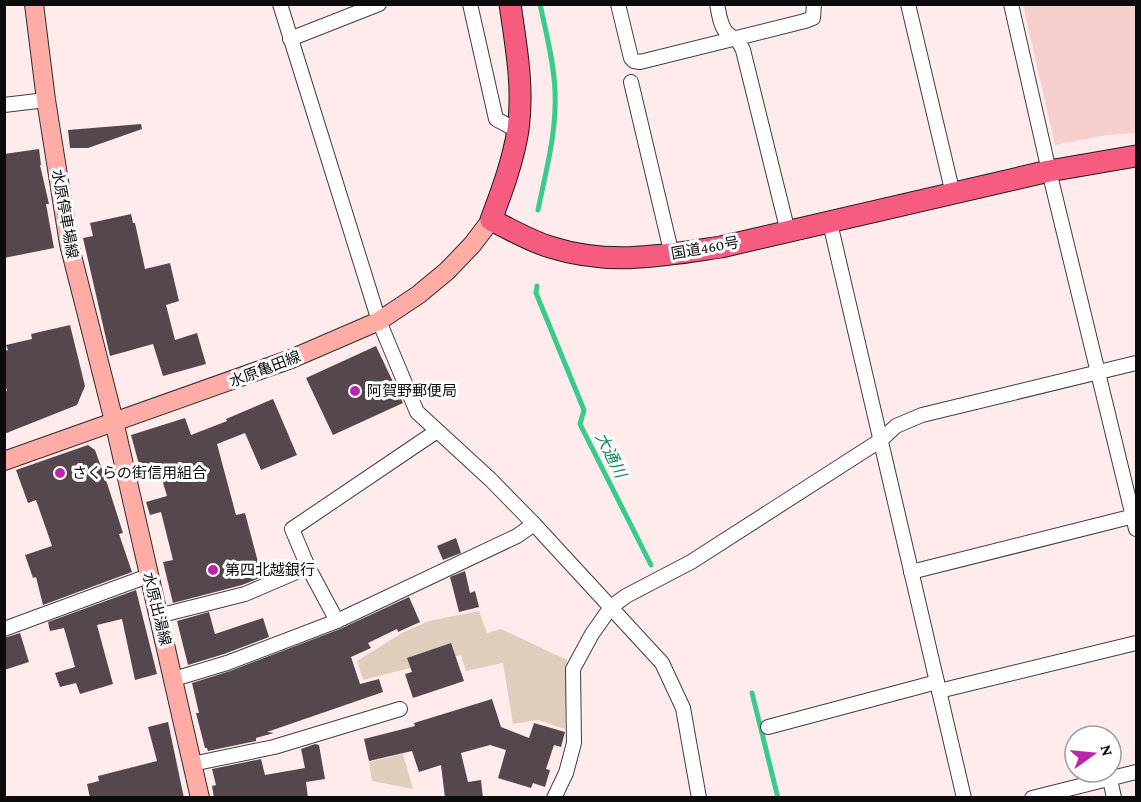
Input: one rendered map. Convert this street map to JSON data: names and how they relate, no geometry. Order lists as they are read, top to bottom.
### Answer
{
  "streets": {
    "highway": ["国道460号"],
    "main road": ["水原停車場線", "水原亀田線", "水原出湯線"]
  },
  "crossings": [
    ["水原停車場線", "水原亀田線"],
    ["水原停車場線", "水原出湯線"],
    ["国道460号", "水原亀田線"],
    ["水原亀田線", "水原出湯線"]
  ],
  "water": ["大通川"],
  "places": ["阿賀野郵便局", "さくらの街信用組合", "第四北越銀行"],
  "north": "right"
}
